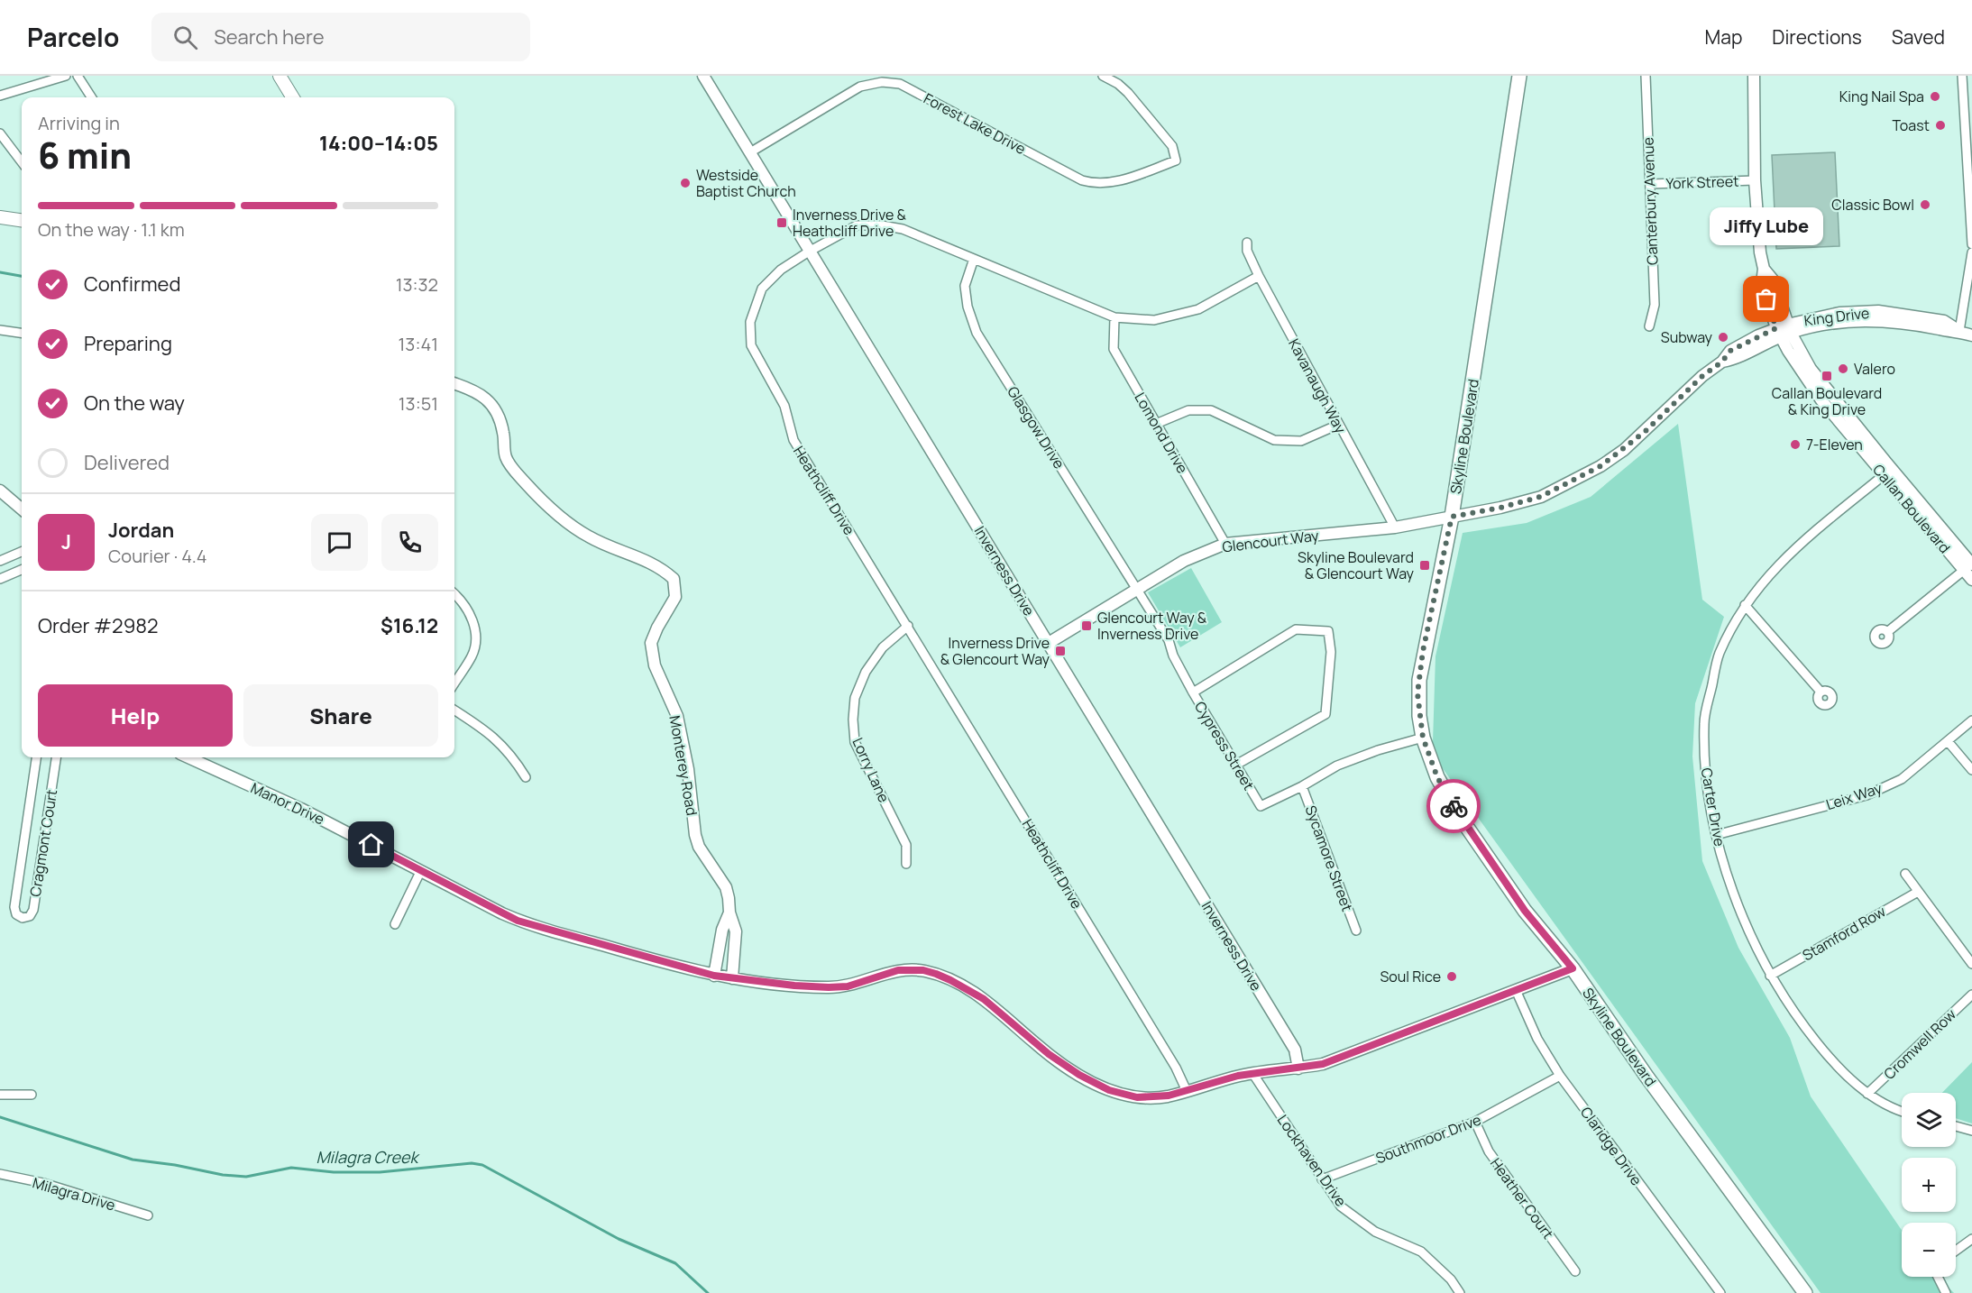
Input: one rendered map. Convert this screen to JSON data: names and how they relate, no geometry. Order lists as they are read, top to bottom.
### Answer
{
  "streets": {
    "main road": ["Skyline Boulevard"],
    "street": [
      "Forest Lake Drive",
      "York Street",
      "Canterbury Avenue",
      "King Drive",
      "Kavanaugh Way",
      "Glasgow Drive",
      "Lomond Drive",
      "Heathcliff Drive",
      "Callan Boulevard",
      "Glencourt Way",
      "Inverness Drive",
      "Cypress Street",
      "Monterey Road",
      "Lorry Lane",
      "Leix Way",
      "Manor Drive",
      "Carter Drive",
      "Cragmont Court",
      "Sycamore Street",
      "Stamford Row",
      "Cromwell Row",
      "Southmoor Drive",
      "Claridge Drive",
      "Lockhaven Drive",
      "Milagra Drive",
      "Heather Court"
    ]
  },
  "crossings": [
    ["Forest Lake Drive", "Inverness Drive"],
    ["York Street", "Canterbury Avenue"],
    ["York Street", "Callan Boulevard"],
    ["King Drive", "Skyline Boulevard"],
    ["King Drive", "Callan Boulevard"],
    ["King Drive", "Glencourt Way"],
    ["Kavanaugh Way", "Heathcliff Drive"],
    ["Kavanaugh Way", "Glencourt Way"],
    ["Glasgow Drive", "Heathcliff Drive"],
    ["Glasgow Drive", "Glencourt Way"],
    ["Glasgow Drive", "Cypress Street"],
    ["Lomond Drive", "Heathcliff Drive"],
    ["Lomond Drive", "Glencourt Way"],
    ["Skyline Boulevard", "Glencourt Way"],
    ["Skyline Boulevard", "Cypress Street"],
    ["Skyline Boulevard", "Manor Drive"],
    ["Heathcliff Drive", "Inverness Drive"],
    ["Heathcliff Drive", "Lorry Lane"],
    ["Heathcliff Drive", "Manor Drive"],
    ["Callan Boulevard", "Carter Drive"],
    ["Glencourt Way", "Inverness Drive"],
    ["Glencourt Way", "Cypress Street"],
    ["Inverness Drive", "Manor Drive"],
    ["Cypress Street", "Sycamore Street"],
    ["Monterey Road", "Manor Drive"],
    ["Leix Way", "Carter Drive"],
    ["Manor Drive", "Claridge Drive"],
    ["Manor Drive", "Lockhaven Drive"],
    ["Carter Drive", "Stamford Row"],
    ["Carter Drive", "Cromwell Row"],
    ["Southmoor Drive", "Claridge Drive"],
    ["Southmoor Drive", "Lockhaven Drive"],
    ["Southmoor Drive", "Heather Court"]
  ],
  "water": ["Milagra Creek"],
  "places": {
    "other": [
      "King Nail Spa",
      "Toast",
      "Westside Baptist Church",
      "Classic Bowl",
      "Jiffy Lube",
      "Subway",
      "Valero",
      "7-Eleven",
      "Soul Rice"
    ],
    "transit": [
      "Inverness Drive & Heathcliff Drive",
      "Callan Boulevard & King Drive",
      "Skyline Boulevard & Glencourt Way",
      "Glencourt Way & Inverness Drive",
      "Inverness Drive & Glencourt Way"
    ]
  },
  "page": {
    "header": "Parcelo",
    "search": "Search here",
    "nav": ["Map", "Directions", "Saved"],
    "heading": ["6 min", "Arriving in", "14:00–14:05"],
    "panel": [
      "Jordan",
      "Courier · 4.4",
      "Order #2982",
      "$16.12"
    ],
    "bar": "On the way · 1.1 km",
    "bubble": "Jiffy Lube",
    "list": [
      ["Confirmed", "13:32"],
      ["Preparing", "13:41"],
      ["On the way", "13:51"],
      "Delivered"
    ],
    "round": "J",
    "buttons": ["Help", "Share"],
    "map_buttons": ["+", "−"]
  }
}
